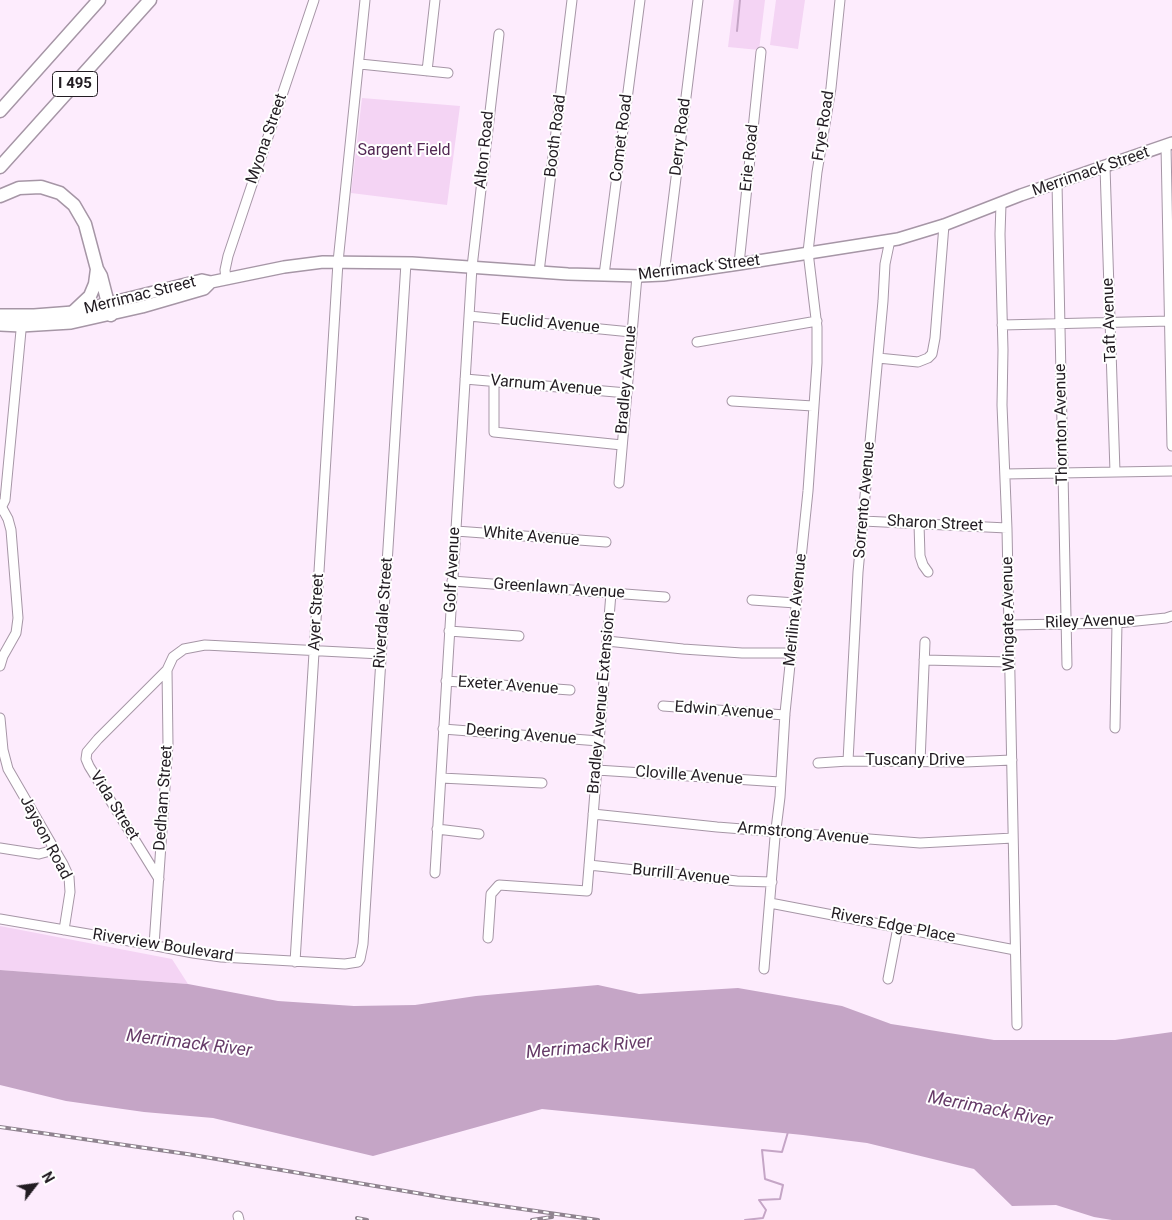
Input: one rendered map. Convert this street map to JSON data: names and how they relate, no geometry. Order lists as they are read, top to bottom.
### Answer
{
  "streets": {
    "highway": ["I 495"],
    "main road": ["Merrimack Street", "Merrimac Street"],
    "street": [
      "Frye Road",
      "Booth Road",
      "Derry Road",
      "Comet Road",
      "Myona Street",
      "Alton Road",
      "Erie Road",
      "Taft Avenue",
      "Euclid Avenue",
      "Bradley Avenue",
      "Varnum Avenue",
      "Thornton Avenue",
      "Sorrento Avenue",
      "Sharon Street",
      "White Avenue",
      "Golf Avenue",
      "Greenlawn Avenue",
      "Meriline Avenue",
      "Ayer Street",
      "Riverdale Street",
      "Wingate Avenue",
      "Riley Avenue",
      "Exeter Avenue",
      "Bradley Avenue Extension",
      "Edwin Avenue",
      "Deering Avenue",
      "Tuscany Drive",
      "Cloville Avenue",
      "Dedham Street",
      "Vida Street",
      "Armstrong Avenue",
      "Jayson Road",
      "Burrill Avenue",
      "Rivers Edge Place",
      "Riverview Boulevard"
    ]
  },
  "crossings": [
    ["Frye Road", "Merrimack Street"],
    ["Frye Road", "Meriline Avenue"],
    ["Booth Road", "Merrimack Street"],
    ["Derry Road", "Merrimack Street"],
    ["Comet Road", "Merrimack Street"],
    ["Myona Street", "Merrimack Street"],
    ["Alton Road", "Merrimack Street"],
    ["Alton Road", "Golf Avenue"],
    ["Erie Road", "Merrimack Street"],
    ["Merrimack Street", "Merrimac Street"],
    ["Merrimack Street", "Taft Avenue"],
    ["Merrimack Street", "Bradley Avenue"],
    ["Merrimack Street", "Thornton Avenue"],
    ["Merrimack Street", "Sorrento Avenue"],
    ["Merrimack Street", "Golf Avenue"],
    ["Merrimack Street", "Meriline Avenue"],
    ["Merrimack Street", "Ayer Street"],
    ["Merrimack Street", "Riverdale Street"],
    ["Merrimack Street", "Wingate Avenue"],
    ["Euclid Avenue", "Bradley Avenue"],
    ["Euclid Avenue", "Golf Avenue"],
    ["Bradley Avenue", "Varnum Avenue"],
    ["Varnum Avenue", "Golf Avenue"],
    ["Thornton Avenue", "Riley Avenue"],
    ["Sorrento Avenue", "Sharon Street"],
    ["Sorrento Avenue", "Tuscany Drive"],
    ["Sharon Street", "Wingate Avenue"],
    ["White Avenue", "Golf Avenue"],
    ["Golf Avenue", "Greenlawn Avenue"],
    ["Golf Avenue", "Exeter Avenue"],
    ["Golf Avenue", "Deering Avenue"],
    ["Greenlawn Avenue", "Bradley Avenue Extension"],
    ["Meriline Avenue", "Edwin Avenue"],
    ["Meriline Avenue", "Cloville Avenue"],
    ["Meriline Avenue", "Armstrong Avenue"],
    ["Meriline Avenue", "Burrill Avenue"],
    ["Meriline Avenue", "Rivers Edge Place"],
    ["Ayer Street", "Riverview Boulevard"],
    ["Riverdale Street", "Riverview Boulevard"],
    ["Wingate Avenue", "Riley Avenue"],
    ["Wingate Avenue", "Tuscany Drive"],
    ["Wingate Avenue", "Armstrong Avenue"],
    ["Wingate Avenue", "Rivers Edge Place"],
    ["Bradley Avenue Extension", "Deering Avenue"],
    ["Bradley Avenue Extension", "Cloville Avenue"],
    ["Bradley Avenue Extension", "Armstrong Avenue"],
    ["Dedham Street", "Vida Street"],
    ["Dedham Street", "Riverview Boulevard"],
    ["Jayson Road", "Riverview Boulevard"]
  ],
  "water": ["Merrimack River"],
  "parks": ["Sargent Field"],
  "north": "top right"
}
